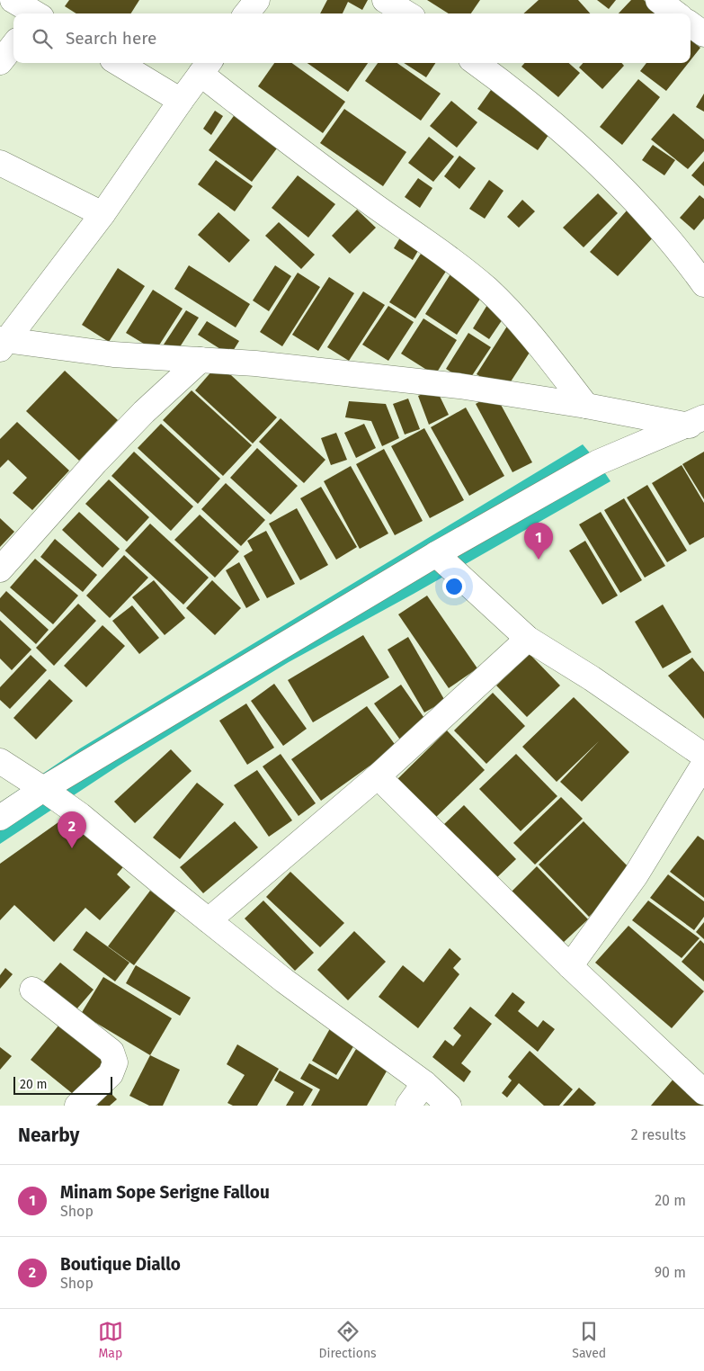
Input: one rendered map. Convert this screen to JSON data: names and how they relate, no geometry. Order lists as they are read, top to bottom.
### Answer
{
  "scale_bar": "20 m",
  "page": {
    "search": "Search here",
    "pins": ["1", "2"],
    "scale": "20 m",
    "heading": ["Nearby", "2 results"],
    "list": [
      {
        "mark": "1",
        "name": "Minam Sope Serigne Fallou",
        "note": "Shop",
        "value": "20 m"
      },
      {
        "mark": "2",
        "name": "Boutique Diallo",
        "note": "Shop",
        "value": "90 m"
      }
    ],
    "nav": ["Map", "Directions", "Saved"]
  }
}
